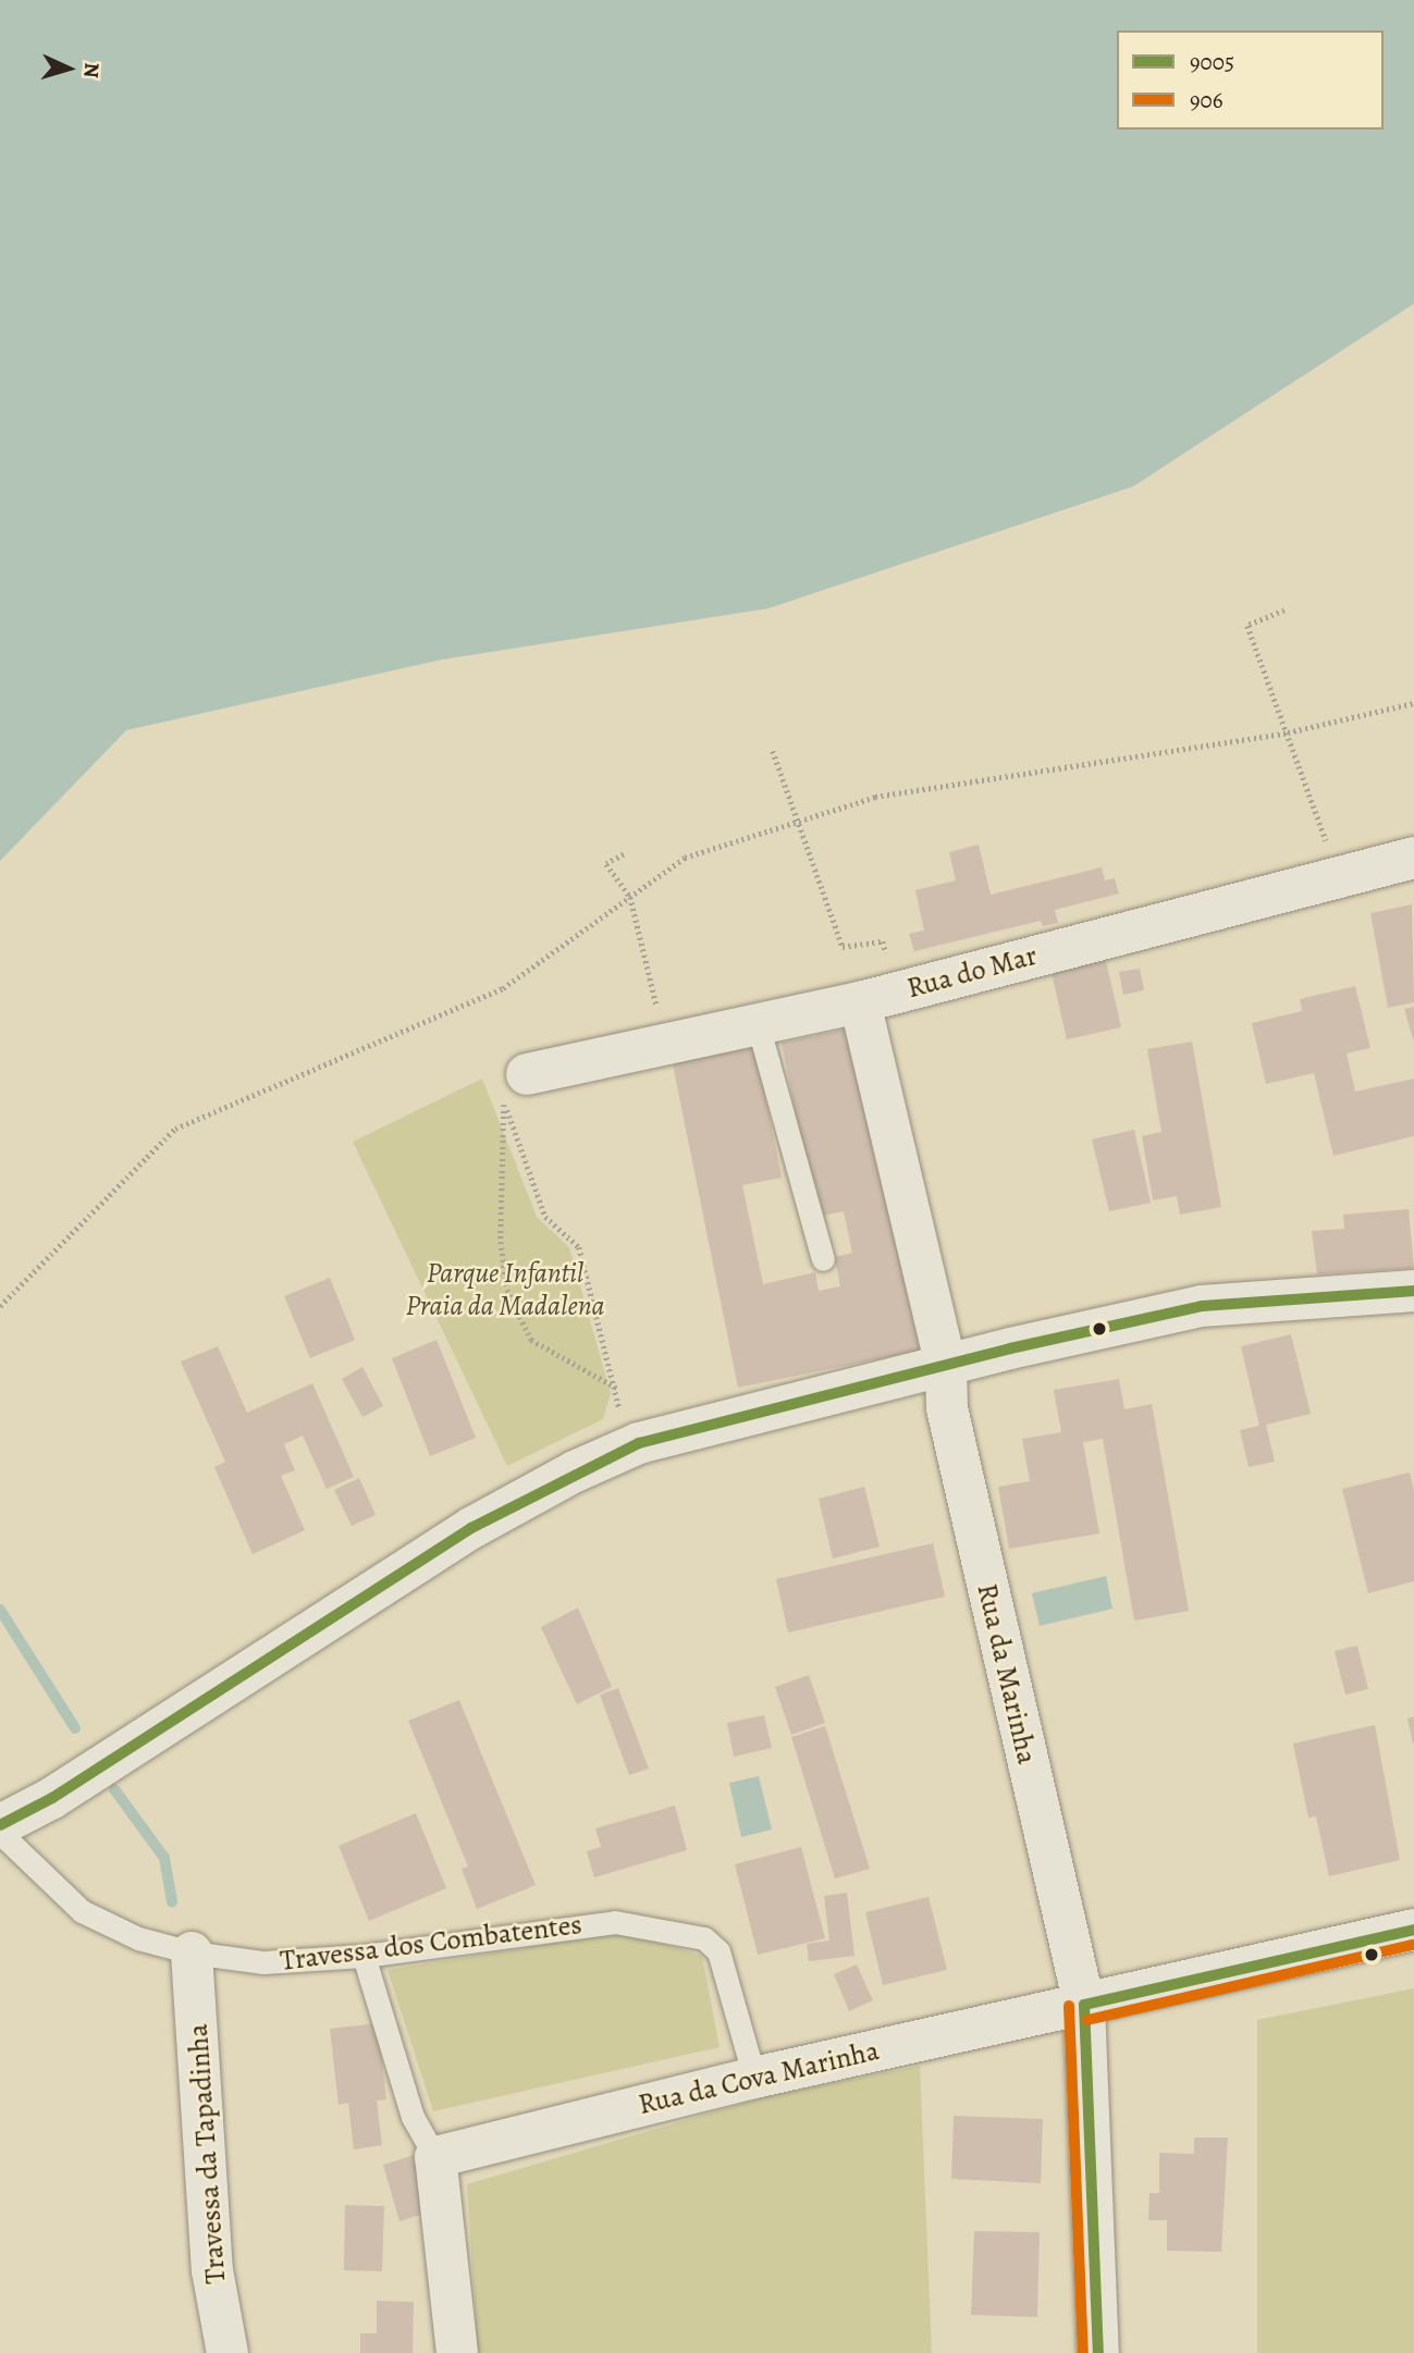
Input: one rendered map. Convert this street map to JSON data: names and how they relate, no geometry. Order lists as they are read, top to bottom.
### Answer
{
  "streets": {
    "street": [
      "Rua do Mar",
      "Rua da Marinha",
      "Rua da Cova Marinha",
      "Travessa da Tapadinha"
    ],
    "lane": ["Travessa dos Combatentes"]
  },
  "crossings": [
    ["Rua do Mar", "Rua da Marinha"],
    ["Rua da Marinha", "Rua da Cova Marinha"],
    ["Travessa dos Combatentes", "Rua da Cova Marinha"],
    ["Travessa dos Combatentes", "Travessa da Tapadinha"]
  ],
  "parks": ["Parque Infantil Praia da Madalena"],
  "lines": ["transit line 9005", "transit line 906"],
  "legend": ["9005", "906"],
  "north": "right"
}
